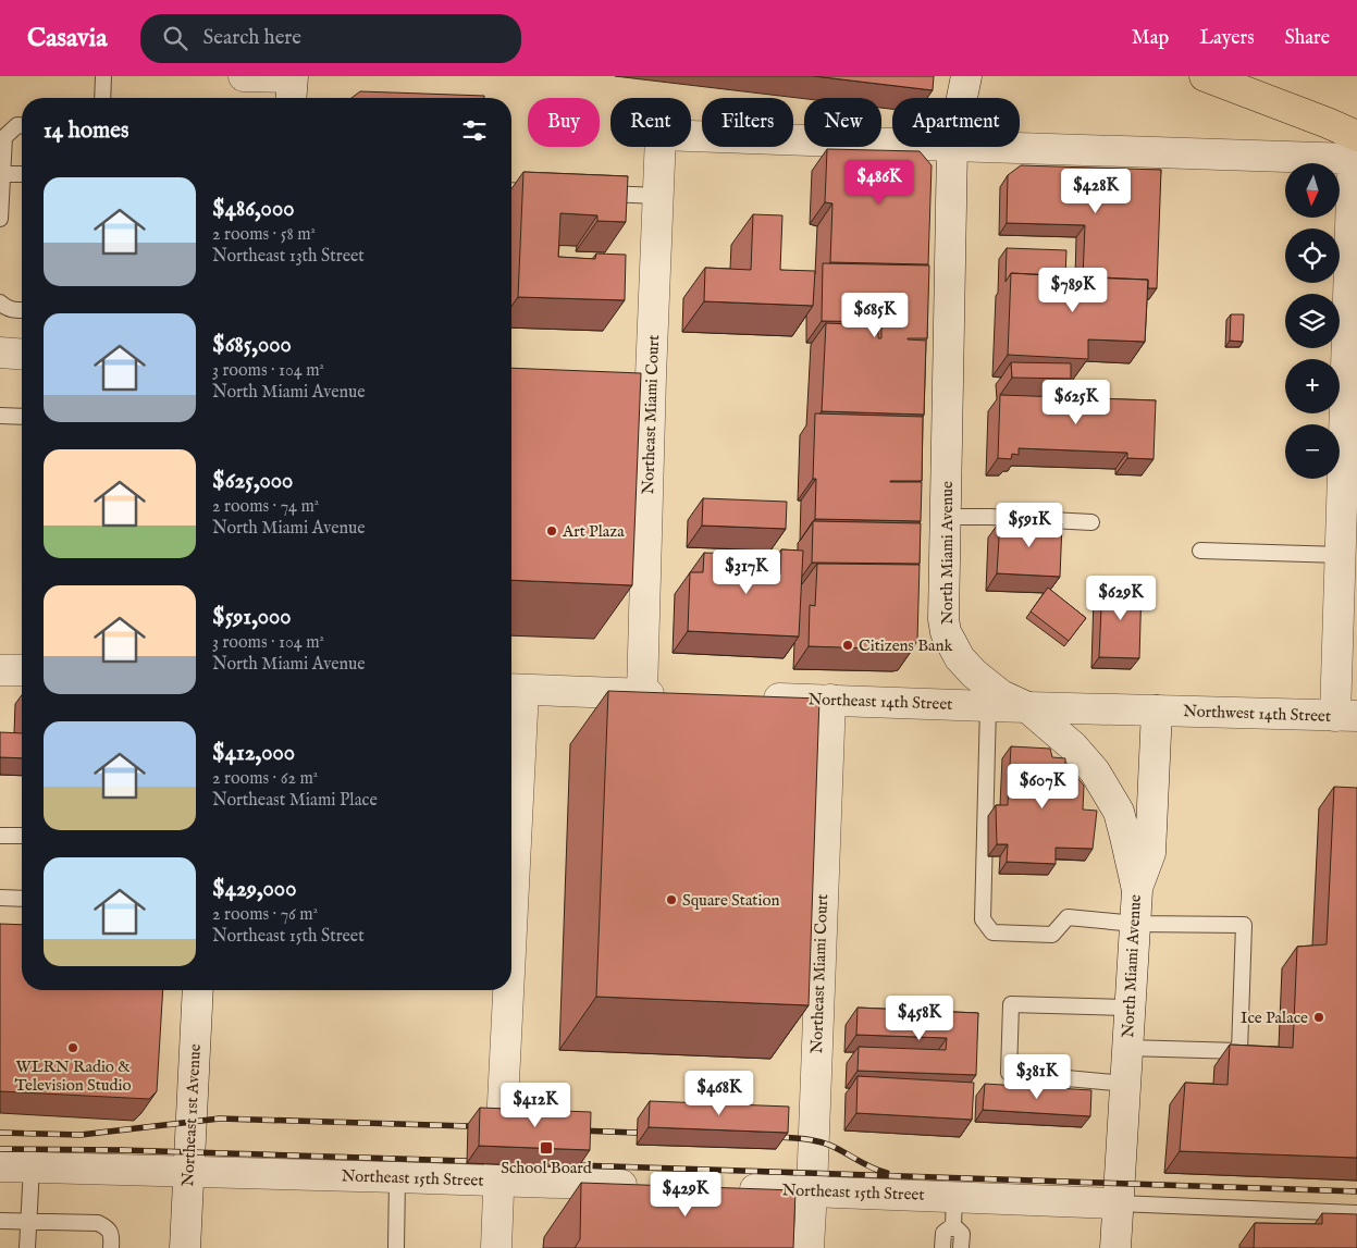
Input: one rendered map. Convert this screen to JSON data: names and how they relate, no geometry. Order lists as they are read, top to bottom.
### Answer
{
  "streets": {
    "street": [
      "Northeast Miami Court",
      "North Miami Avenue",
      "Northeast 14th Street",
      "Northwest 14th Street",
      "Northeast 1st Avenue",
      "Northeast 15th Street"
    ]
  },
  "crossings": [
    ["Northeast Miami Court", "Northeast 14th Street"],
    ["Northeast Miami Court", "Northeast 15th Street"],
    ["North Miami Avenue", "Northeast 14th Street"],
    ["North Miami Avenue", "Northeast 15th Street"],
    ["Northeast 14th Street", "Northwest 14th Street"],
    ["Northeast 1st Avenue", "Northeast 15th Street"]
  ],
  "places": {
    "other": [
      "Art Plaza",
      "Citizens Bank",
      "Square Station",
      "Ice Palace",
      "WLRN Radio & Television Studio"
    ],
    "transit": ["School Board"]
  },
  "north": "bottom",
  "page": {
    "header": "Casavia",
    "search": "Search here",
    "nav": ["Map", "Layers", "Share"],
    "chip": [
      "Buy",
      "Rent",
      "Filters",
      "New",
      "Apartment"
    ],
    "heading": "14 homes",
    "price": [
      "$486K",
      "$428K",
      "$789K",
      "$685K",
      "$625K",
      "$591K",
      "$317K",
      "$629K",
      "$607K",
      "$458K",
      "$381K",
      "$468K",
      "$412K",
      "$429K"
    ],
    "map_buttons": ["+", "−"],
    "list": [
      {
        "name": "$486,000",
        "note": "2 rooms · 58 m² · Northeast 13th Street"
      },
      {
        "name": "$685,000",
        "note": "3 rooms · 104 m² · North Miami Avenue"
      },
      {
        "name": "$625,000",
        "note": "2 rooms · 74 m² · North Miami Avenue"
      },
      {
        "name": "$591,000",
        "note": "3 rooms · 104 m² · North Miami Avenue"
      },
      {
        "name": "$412,000",
        "note": "2 rooms · 62 m² · Northeast Miami Place"
      },
      {
        "name": "$429,000",
        "note": "2 rooms · 76 m² · Northeast 15th Street"
      }
    ]
  }
}
